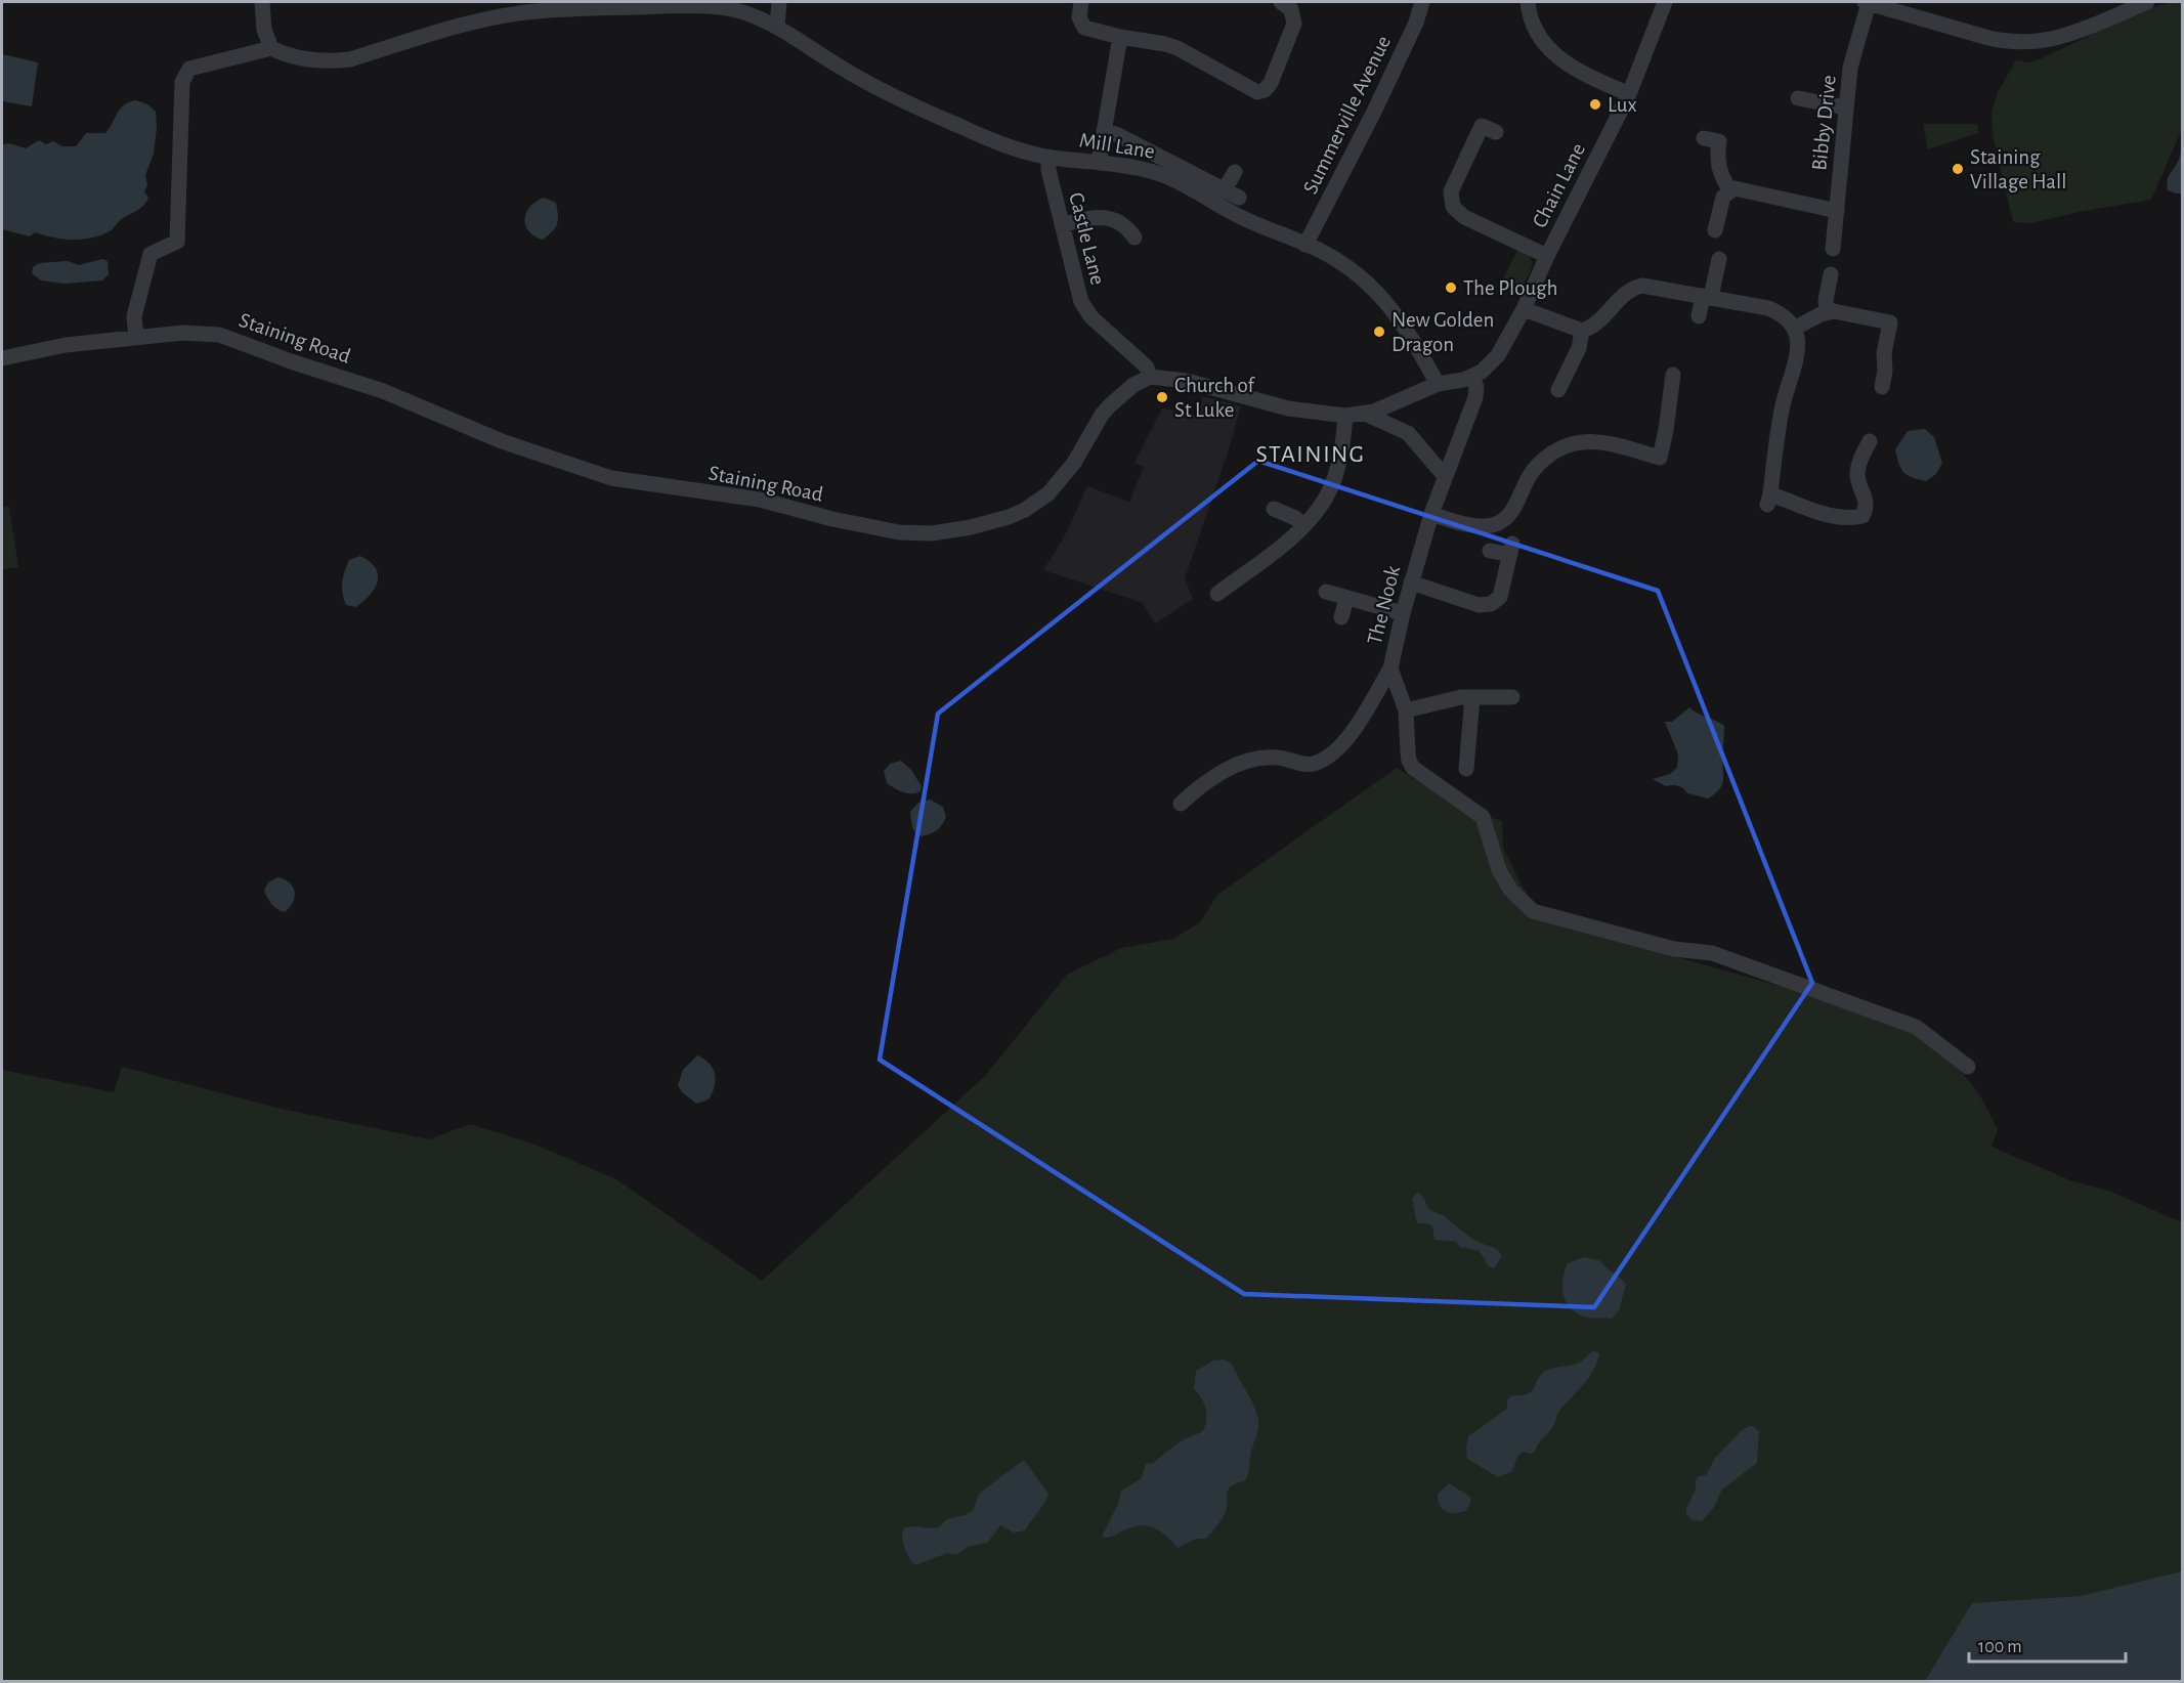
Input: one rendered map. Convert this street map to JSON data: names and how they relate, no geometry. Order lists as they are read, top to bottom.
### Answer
{
  "streets": {
    "street": [
      "Summerville Avenue",
      "Bibby Drive",
      "Mill Lane",
      "Chain Lane",
      "Castle Lane",
      "Staining Road",
      "The Nook"
    ]
  },
  "crossings": [
    ["Summerville Avenue", "Mill Lane"],
    ["Mill Lane", "Castle Lane"],
    ["Chain Lane", "The Nook"],
    ["Castle Lane", "Staining Road"]
  ],
  "districts": ["STAINING"],
  "places": [
    "Lux",
    "Staining Village Hall",
    "The Plough",
    "New Golden Dragon",
    "Church of St Luke"
  ],
  "scale_bar": "100 m"
}
